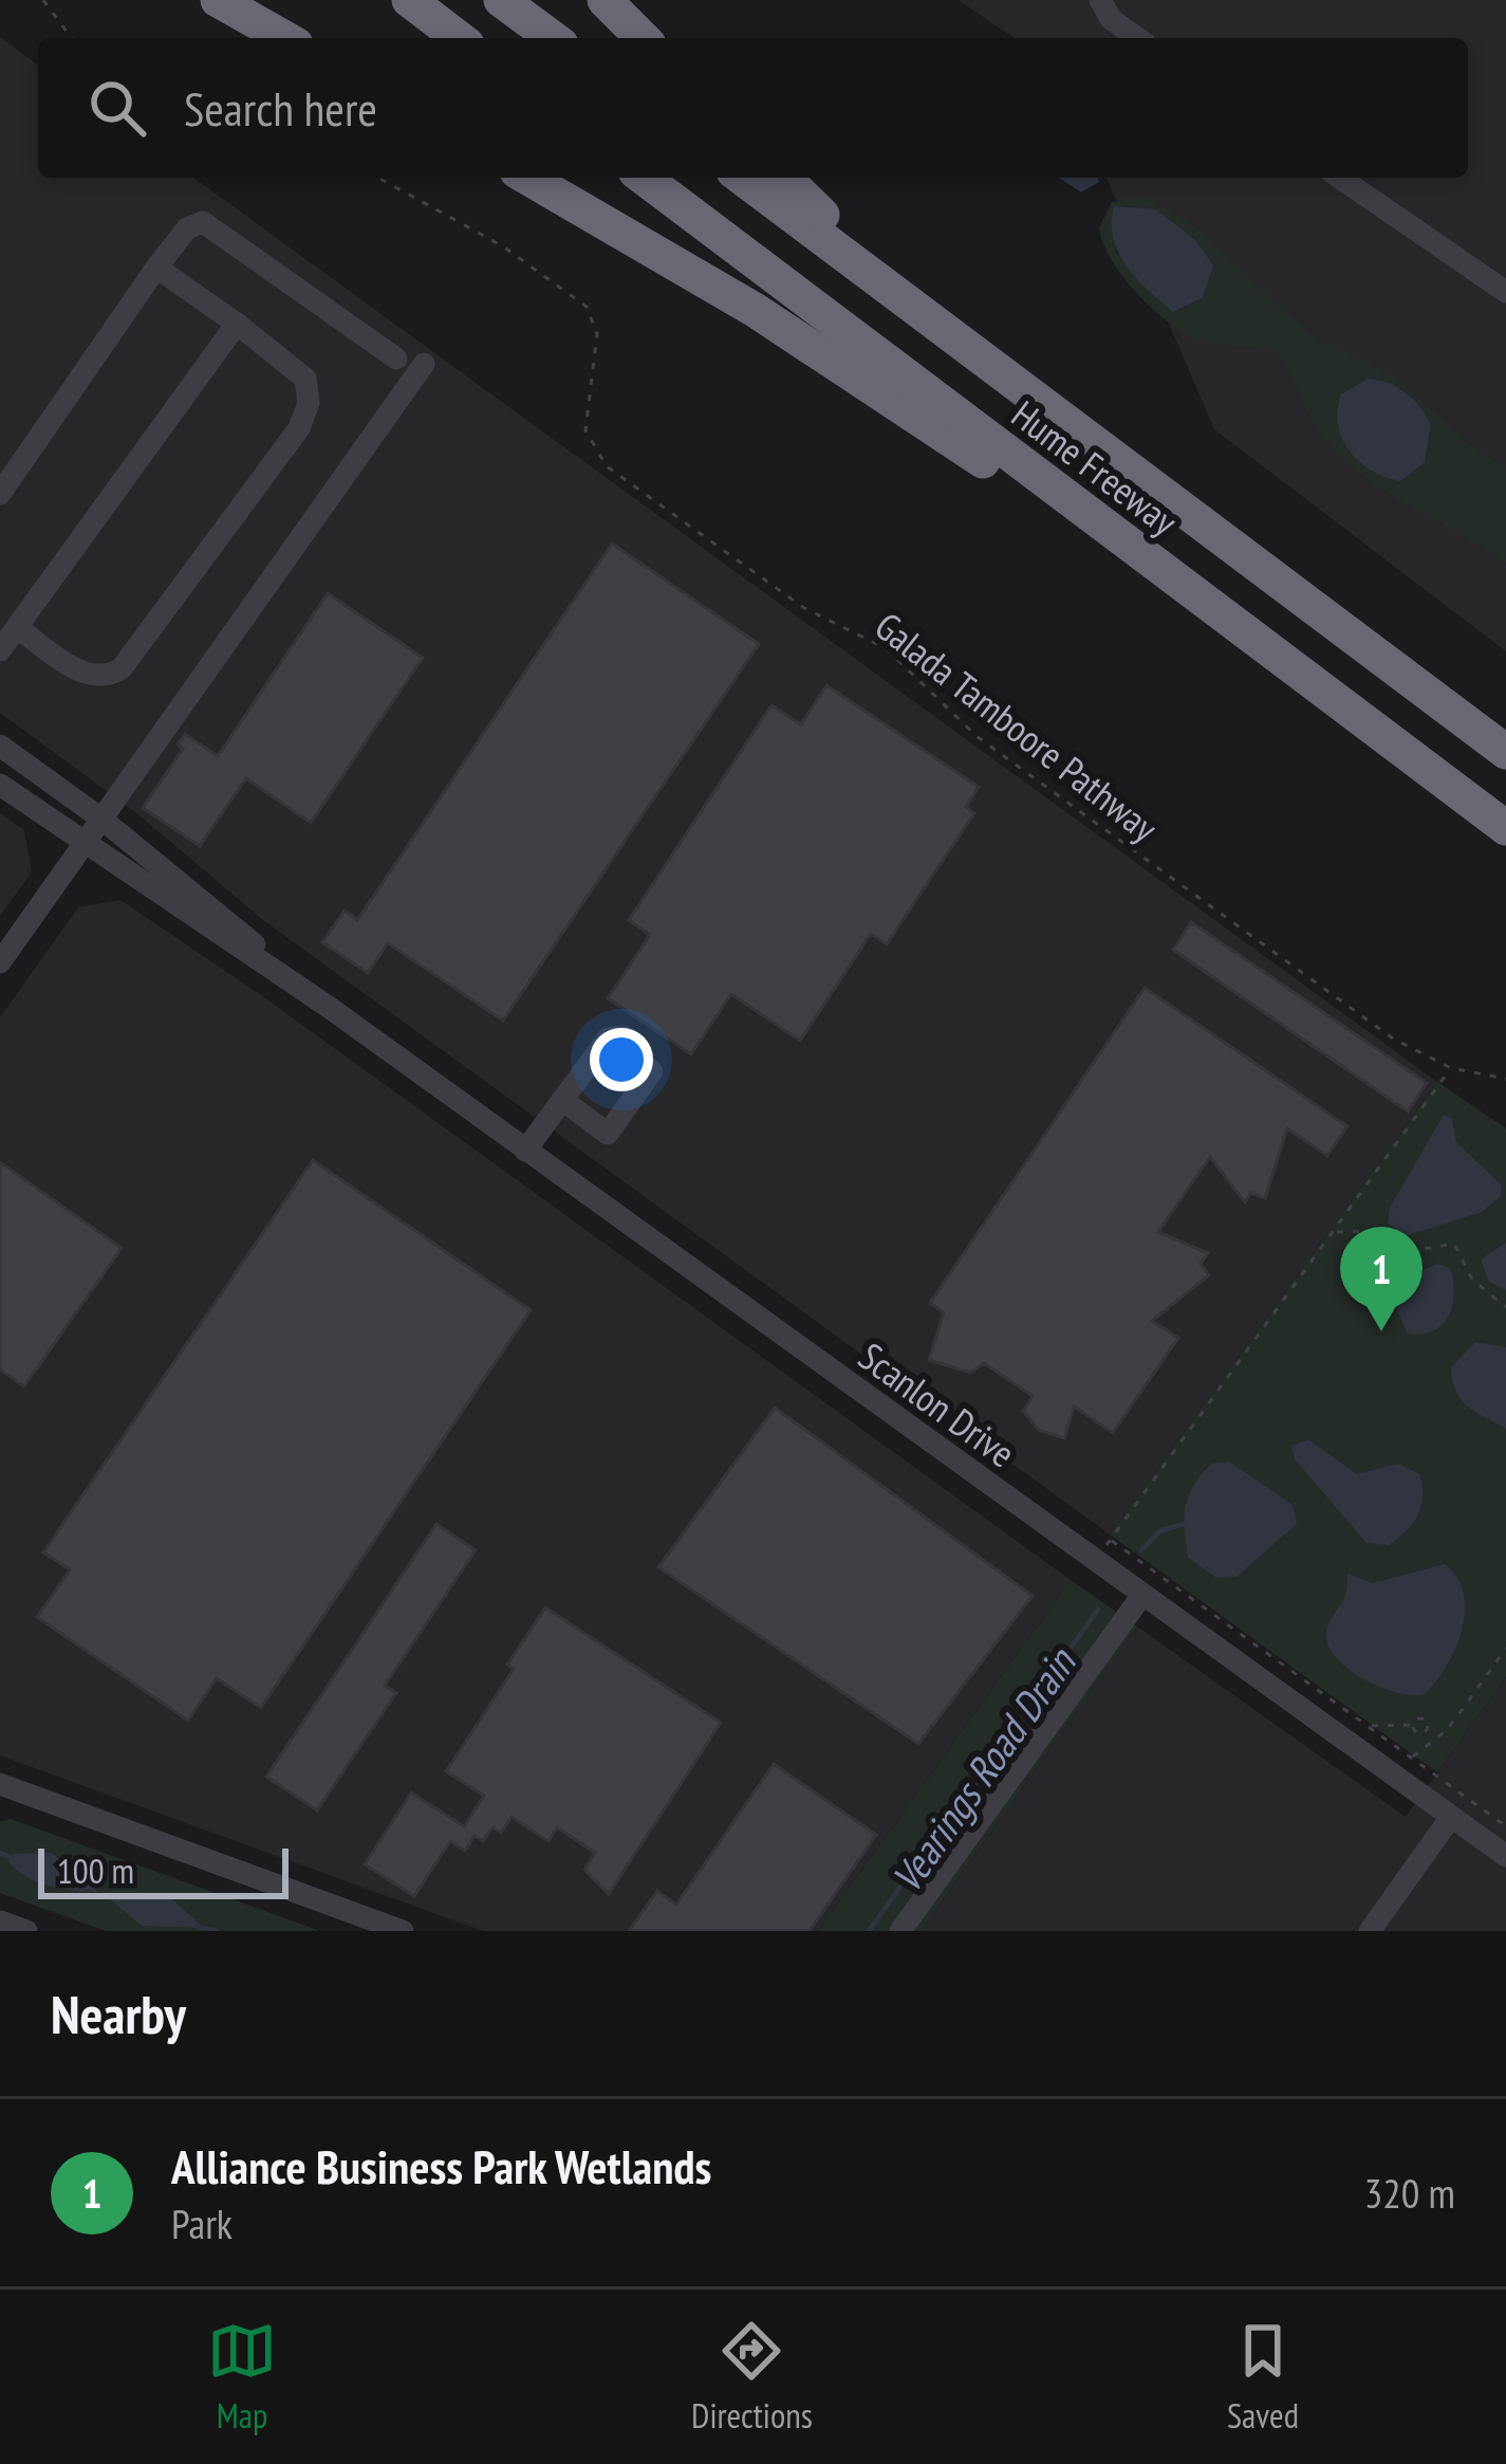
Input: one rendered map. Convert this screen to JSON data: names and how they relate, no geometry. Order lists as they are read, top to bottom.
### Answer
{
  "streets": {
    "highway": ["Hume Freeway"],
    "street": ["Scanlon Drive"],
    "path": ["Galada Tamboore Pathway"]
  },
  "water": ["Vearings Road Drain"],
  "scale_bar": "100 m",
  "page": {
    "search": "Search here",
    "pins": "1",
    "scale": "100 m",
    "heading": "Nearby",
    "list": [
      {
        "mark": "1",
        "name": "Alliance Business Park Wetlands",
        "note": "Park",
        "value": "320 m"
      }
    ],
    "nav": ["Map", "Directions", "Saved"]
  }
}
